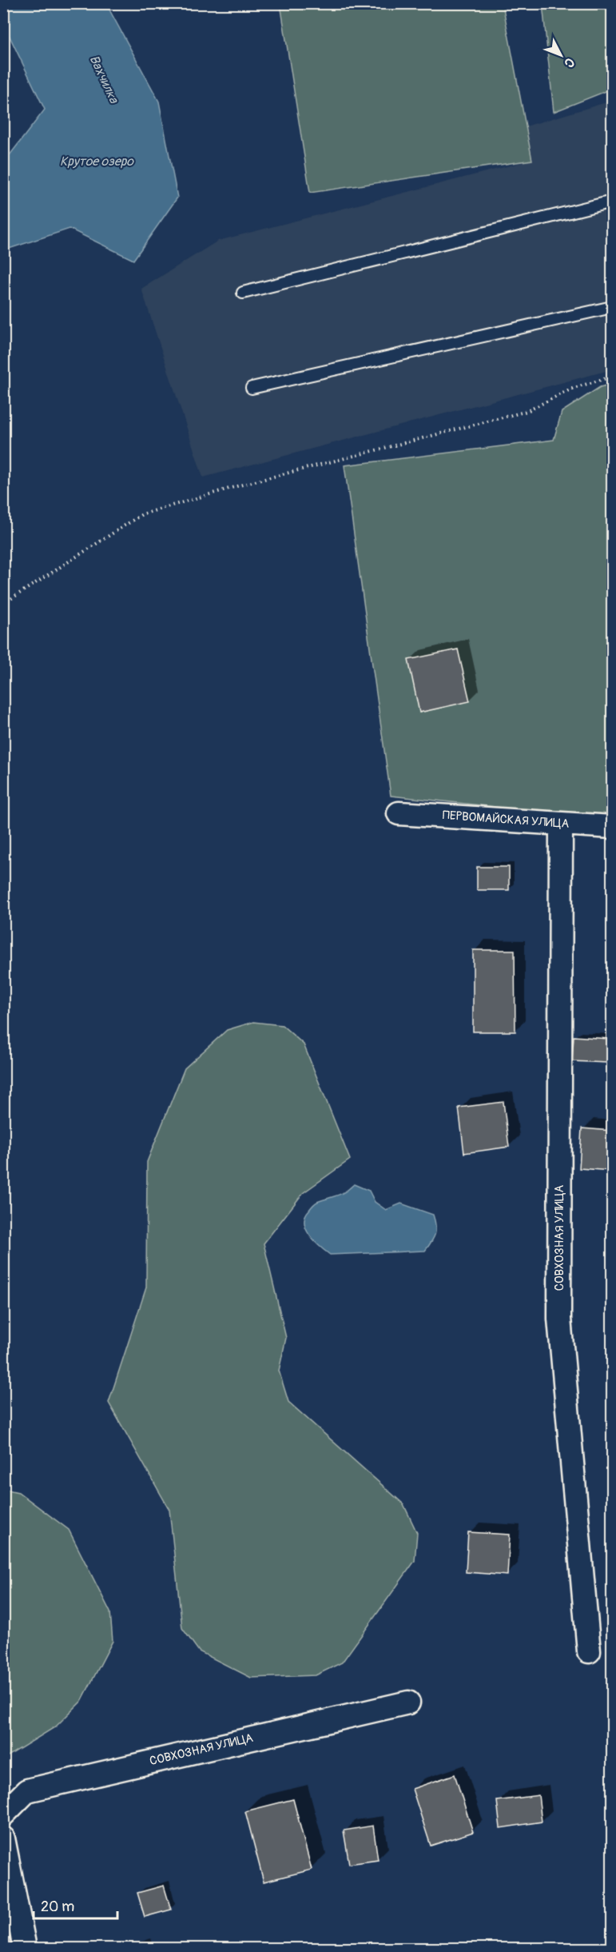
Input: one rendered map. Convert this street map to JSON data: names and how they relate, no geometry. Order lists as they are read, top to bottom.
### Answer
{
  "streets": {
    "street": ["ПЕРВОМАЙСКАЯ УЛИЦА", "СОВХОЗНАЯ УЛИЦА"]
  },
  "crossings": [
    ["ПЕРВОМАЙСКАЯ УЛИЦА", "СОВХОЗНАЯ УЛИЦА"]
  ],
  "water": ["Вахчилка", "Крутое озеро"],
  "scale_bar": "20 m",
  "north": "bottom right"
}
